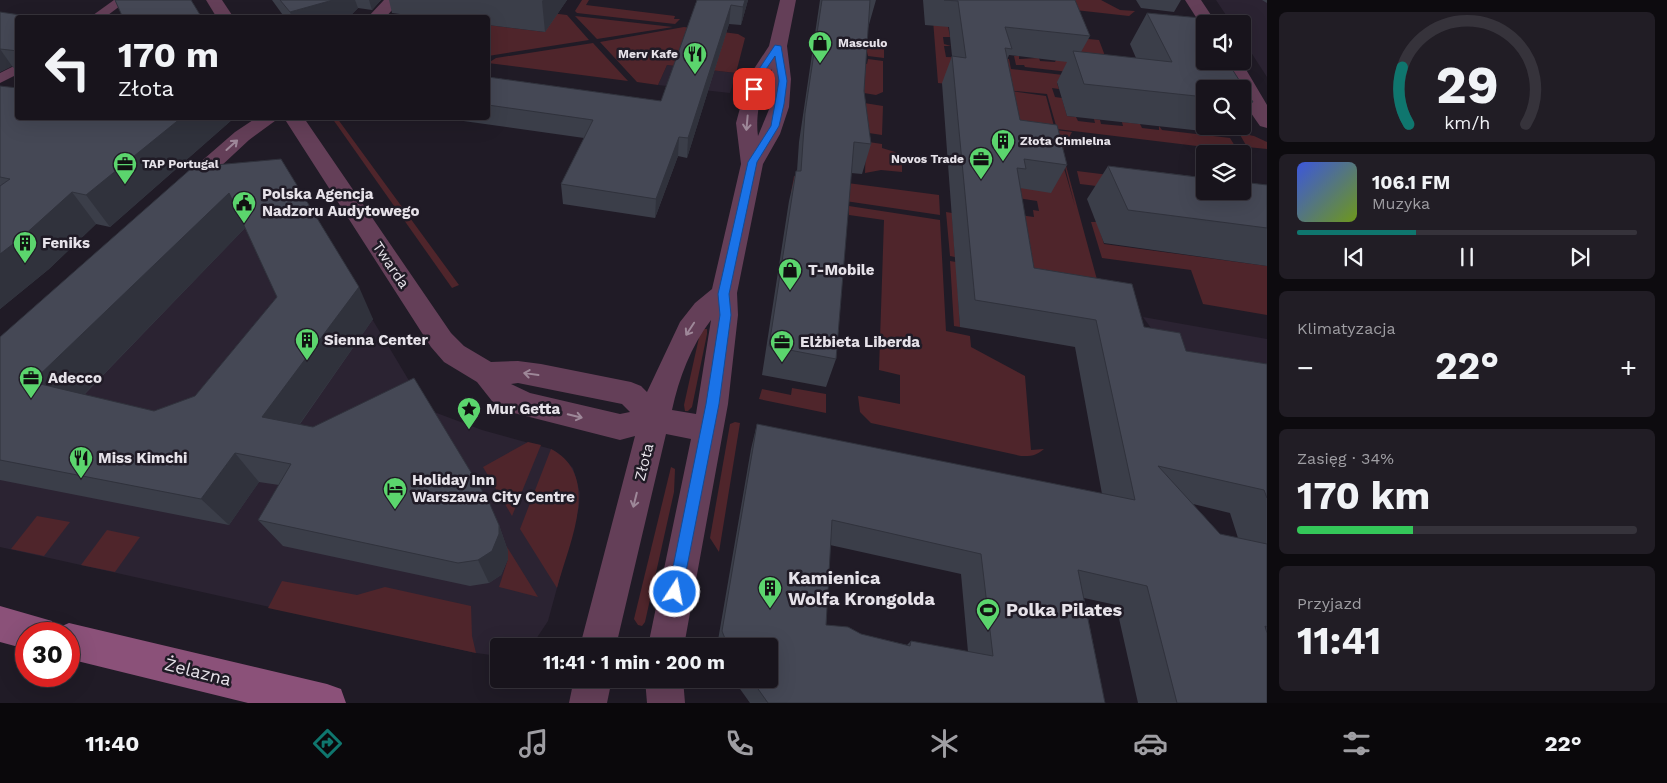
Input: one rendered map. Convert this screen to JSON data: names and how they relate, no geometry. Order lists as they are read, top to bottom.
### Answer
{
  "streets": {
    "street": ["Twarda", "Złota", "Żelazna"]
  },
  "crossings": [
    ["Twarda", "Złota"]
  ],
  "places": {
    "shop": ["Masculo", "T-Mobile"],
    "restaurant": ["Merv Kafe", "Miss Kimchi"],
    "building": [
      "Złota Chmielna",
      "Feniks",
      "Sienna Center",
      "Kamienica Wolfa Krongolda"
    ],
    "office": [
      "Novos Trade",
      "TAP Portugal",
      "Elżbieta Liberda",
      "Adecco"
    ],
    "public building": ["Polska Agencja Nadzoru Audytowego"],
    "place": ["Mur Getta"],
    "hotel": ["Holiday Inn Warszawa City Centre"],
    "sports": ["Polka Pilates"]
  },
  "page": {
    "turn": ["170 m", "Złota"],
    "song": ["106.1 FM", "Muzyka"],
    "tile": [
      "Klimatyzacja",
      ["Zasięg · 34%", "170 km"],
      ["Przyjazd", "11:41"]
    ],
    "heat": ["−", "22°", "+"],
    "limit": "30",
    "trip": "11:41 · 1 min · 200 m",
    "tabs": ["11:40", "22°"],
    "gauge": ["29", "km/h"]
  }
}
